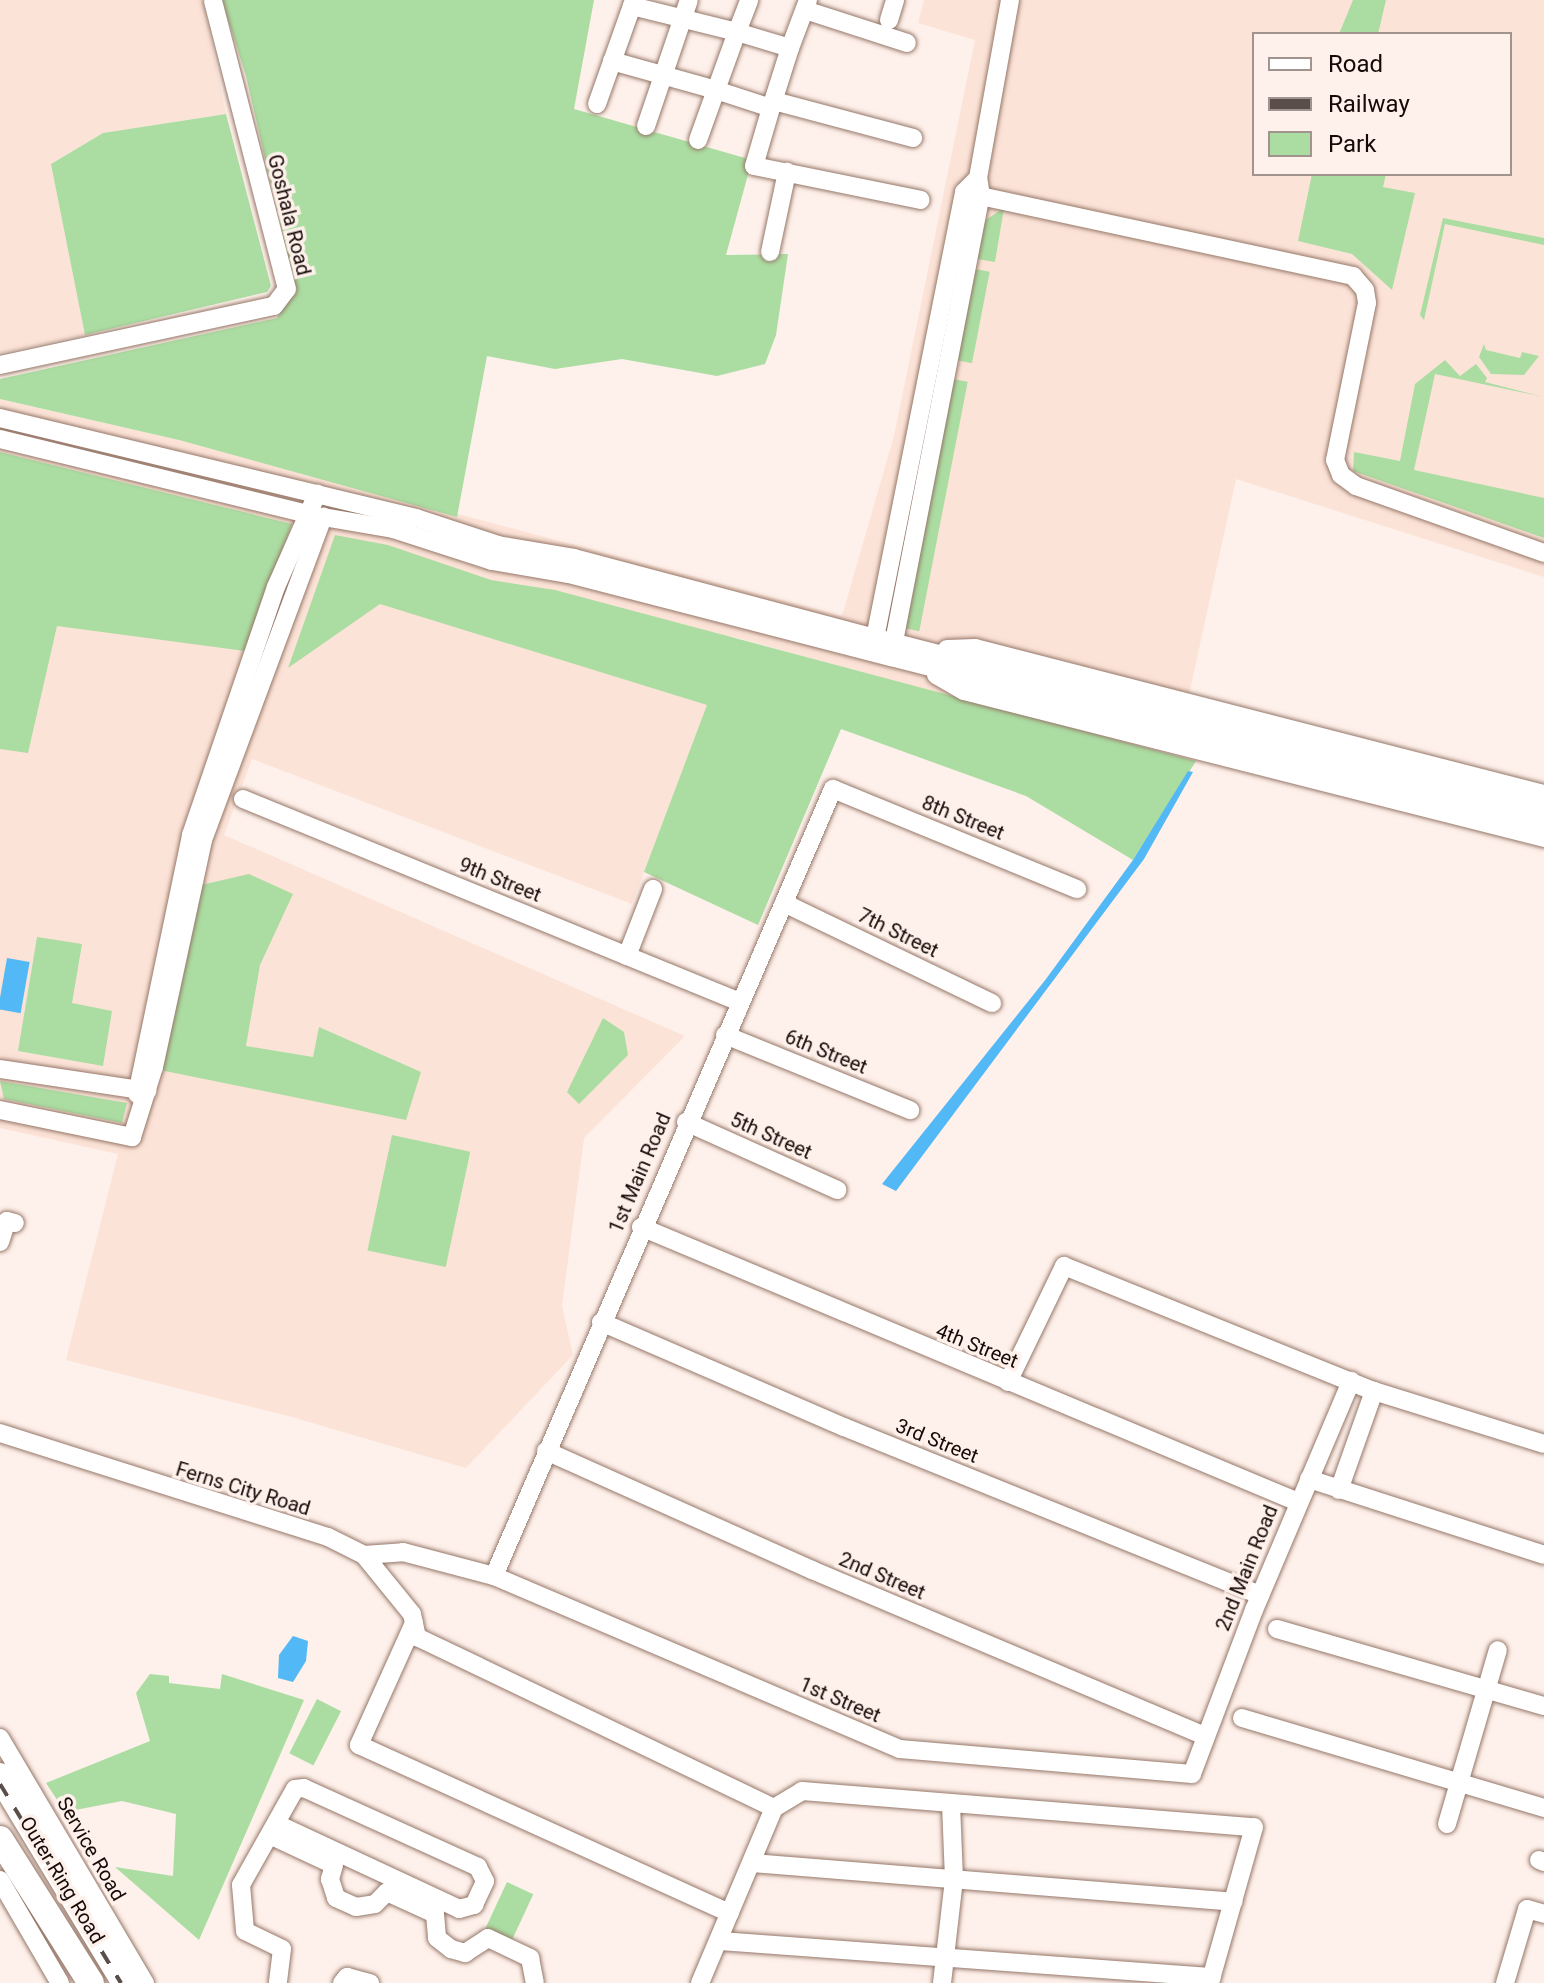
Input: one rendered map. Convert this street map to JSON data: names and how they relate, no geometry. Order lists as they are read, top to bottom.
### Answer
{
  "streets": {
    "highway": ["Outer Ring Road"],
    "street": [
      "Goshala Road",
      "8th Street",
      "9th Street",
      "7th Street",
      "6th Street",
      "5th Street",
      "1st Main Road",
      "4th Street",
      "3rd Street",
      "Ferns City Road",
      "2nd Main Road",
      "2nd Street",
      "1st Street",
      "Service Road"
    ]
  },
  "crossings": [
    ["8th Street", "1st Main Road"],
    ["9th Street", "1st Main Road"],
    ["7th Street", "1st Main Road"],
    ["6th Street", "1st Main Road"],
    ["5th Street", "1st Main Road"],
    ["1st Main Road", "4th Street"],
    ["1st Main Road", "3rd Street"],
    ["1st Main Road", "2nd Street"],
    ["1st Main Road", "1st Street"],
    ["4th Street", "2nd Main Road"],
    ["3rd Street", "2nd Main Road"],
    ["Ferns City Road", "1st Street"],
    ["2nd Main Road", "2nd Street"],
    ["2nd Main Road", "1st Street"]
  ],
  "legend": ["Road", "Railway", "Park"]
}
